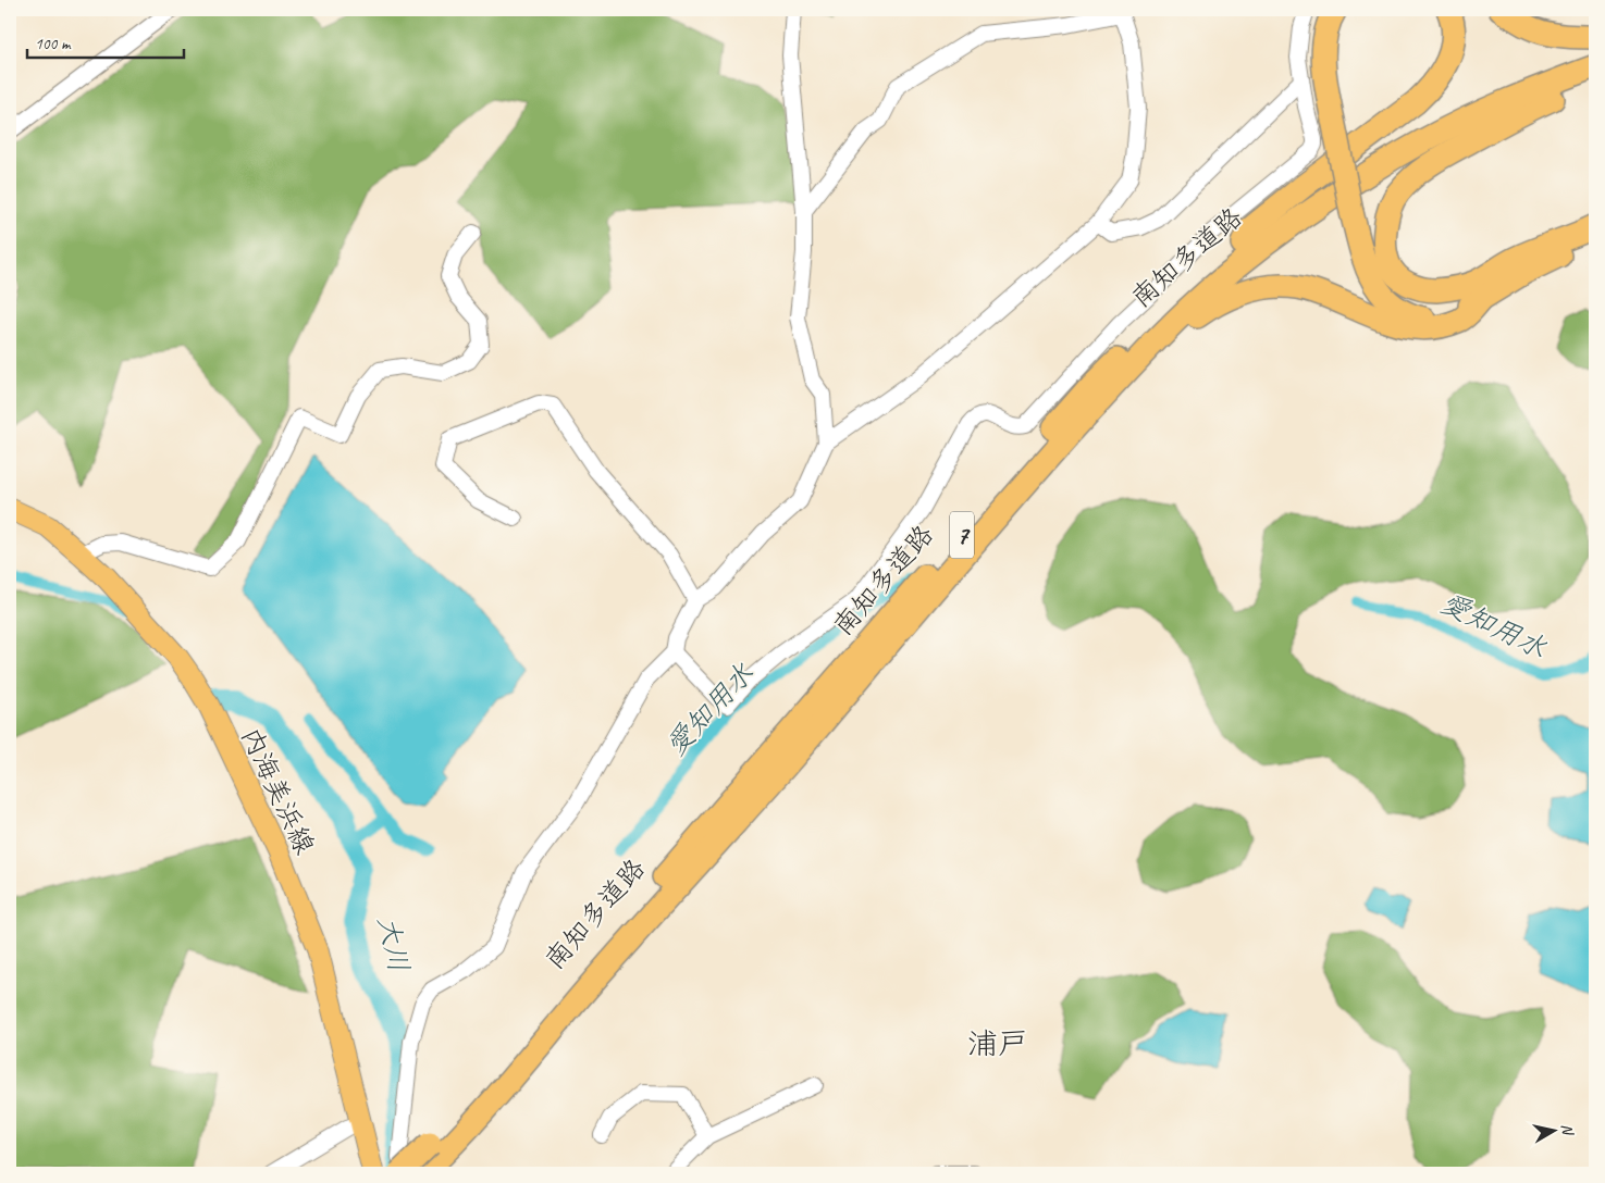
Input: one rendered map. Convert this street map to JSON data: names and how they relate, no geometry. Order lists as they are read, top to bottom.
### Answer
{
  "streets": {
    "highway": ["南知多道路", "7"],
    "main road": ["内海美浜線"]
  },
  "districts": ["浦戸"],
  "water": ["愛知用水", "大川"],
  "scale_bar": "100 m",
  "north": "right"
}
